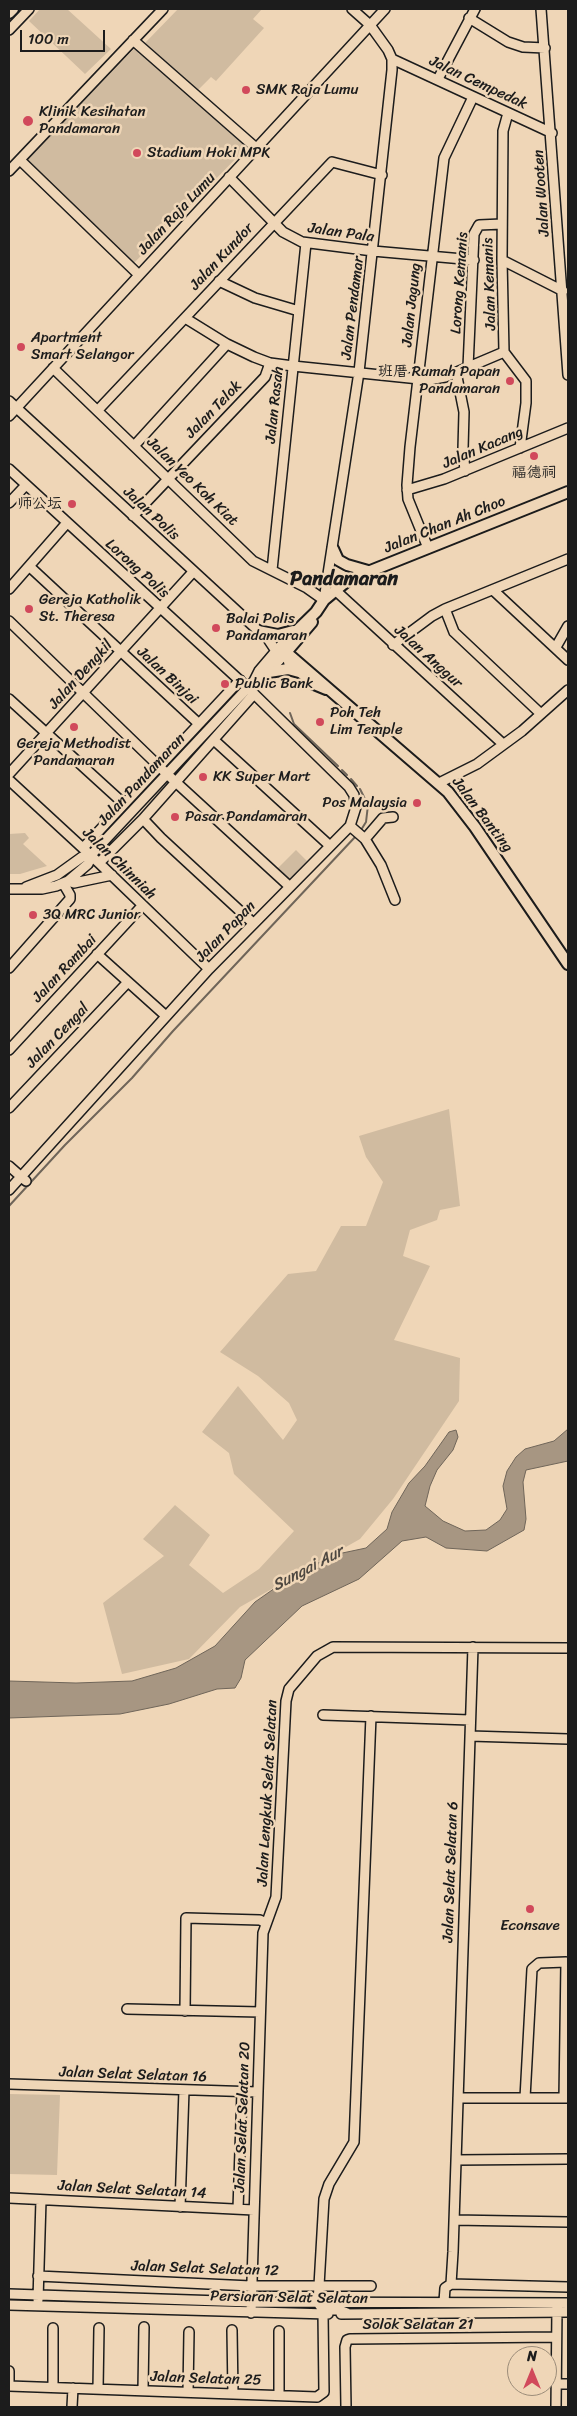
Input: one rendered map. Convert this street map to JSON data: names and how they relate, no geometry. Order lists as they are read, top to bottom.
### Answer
{
  "streets": {
    "main road": ["Jalan Chan Ah Choo", "Jalan Banting"],
    "street": [
      "Jalan Cempedak",
      "Jalan Wooten",
      "Jalan Raja Lumu",
      "Jalan Pala",
      "Jalan Kundor",
      "Lorong Kemanis",
      "Jalan Kemanis",
      "Jalan Jagung",
      "Jalan Pendamar",
      "Jalan Rasah",
      "Jalan Telok",
      "Jalan Kacang",
      "Jalan Yeo Koh Kiat",
      "Jalan Polis",
      "Lorong Polis",
      "Jalan Anggur",
      "Jalan Dengkil",
      "Jalan Binjai",
      "Jalan Pandamaran",
      "Jalan Chinniah",
      "Jalan Papan",
      "Jalan Rambai",
      "Jalan Cengal",
      "Jalan Lengkuk Selat Selatan",
      "Jalan Selat Selatan 6",
      "Jalan Selat Selatan 16",
      "Jalan Selat Selatan 20",
      "Jalan Selat Selatan 14",
      "Jalan Selat Selatan 12",
      "Persiaran Selat Selatan",
      "Solok Selatan 21",
      "Jalan Selatan 25"
    ]
  },
  "crossings": [
    ["Jalan Cempedak", "Jalan Wooten"],
    ["Jalan Cempedak", "Jalan Kemanis"],
    ["Jalan Cempedak", "Jalan Jagung"],
    ["Jalan Cempedak", "Jalan Pendamar"],
    ["Jalan Raja Lumu", "Jalan Pala"],
    ["Jalan Raja Lumu", "Jalan Yeo Koh Kiat"],
    ["Jalan Raja Lumu", "Jalan Polis"],
    ["Jalan Pala", "Jalan Kundor"],
    ["Jalan Pala", "Lorong Kemanis"],
    ["Jalan Pala", "Jalan Jagung"],
    ["Jalan Pala", "Jalan Pendamar"],
    ["Jalan Pala", "Jalan Rasah"],
    ["Jalan Kundor", "Jalan Pendamar"],
    ["Jalan Kundor", "Jalan Yeo Koh Kiat"],
    ["Lorong Kemanis", "Jalan Kemanis"],
    ["Jalan Jagung", "Jalan Kacang"],
    ["Jalan Jagung", "Jalan Chan Ah Choo"],
    ["Jalan Pendamar", "Jalan Yeo Koh Kiat"],
    ["Jalan Rasah", "Jalan Yeo Koh Kiat"],
    ["Jalan Telok", "Jalan Yeo Koh Kiat"],
    ["Jalan Telok", "Jalan Polis"],
    ["Jalan Polis", "Jalan Dengkil"],
    ["Jalan Polis", "Jalan Pandamaran"],
    ["Jalan Polis", "Jalan Banting"],
    ["Jalan Chan Ah Choo", "Jalan Anggur"],
    ["Lorong Polis", "Jalan Dengkil"],
    ["Lorong Polis", "Jalan Pandamaran"],
    ["Jalan Dengkil", "Jalan Binjai"],
    ["Jalan Pandamaran", "Jalan Banting"],
    ["Jalan Pandamaran", "Jalan Chinniah"],
    ["Jalan Chinniah", "Jalan Papan"],
    ["Jalan Chinniah", "Jalan Rambai"],
    ["Jalan Lengkuk Selat Selatan", "Jalan Selat Selatan 6"],
    ["Jalan Lengkuk Selat Selatan", "Jalan Selat Selatan 20"],
    ["Jalan Selat Selatan 6", "Persiaran Selat Selatan"],
    ["Jalan Selat Selatan 16", "Jalan Selat Selatan 20"],
    ["Jalan Selat Selatan 20", "Jalan Selat Selatan 14"],
    ["Jalan Selat Selatan 20", "Jalan Selat Selatan 12"],
    ["Jalan Selat Selatan 20", "Persiaran Selat Selatan"],
    ["Persiaran Selat Selatan", "Jalan Selatan 25"]
  ],
  "districts": ["Pandamaran"],
  "water": ["Sungai Aur"],
  "places": [
    "SMK Raja Lumu",
    "Klinik Kesihatan Pandamaran",
    "Stadium Hoki MPK",
    "Apartment Smart Selangor",
    "班厝 Rumah Papan Pandamaran",
    "福德祠",
    "师公坛",
    "Gereja Katholik St. Theresa",
    "Balai Polis Pandamaran",
    "Public Bank",
    "Poh Teh Lim Temple",
    "Gereja Methodist Pandamaran",
    "KK Super Mart",
    "Pos Malaysia",
    "Pasar Pandamaran",
    "3Q MRC Junior",
    "Econsave"
  ],
  "scale_bar": "100 m",
  "north": "top"
}
